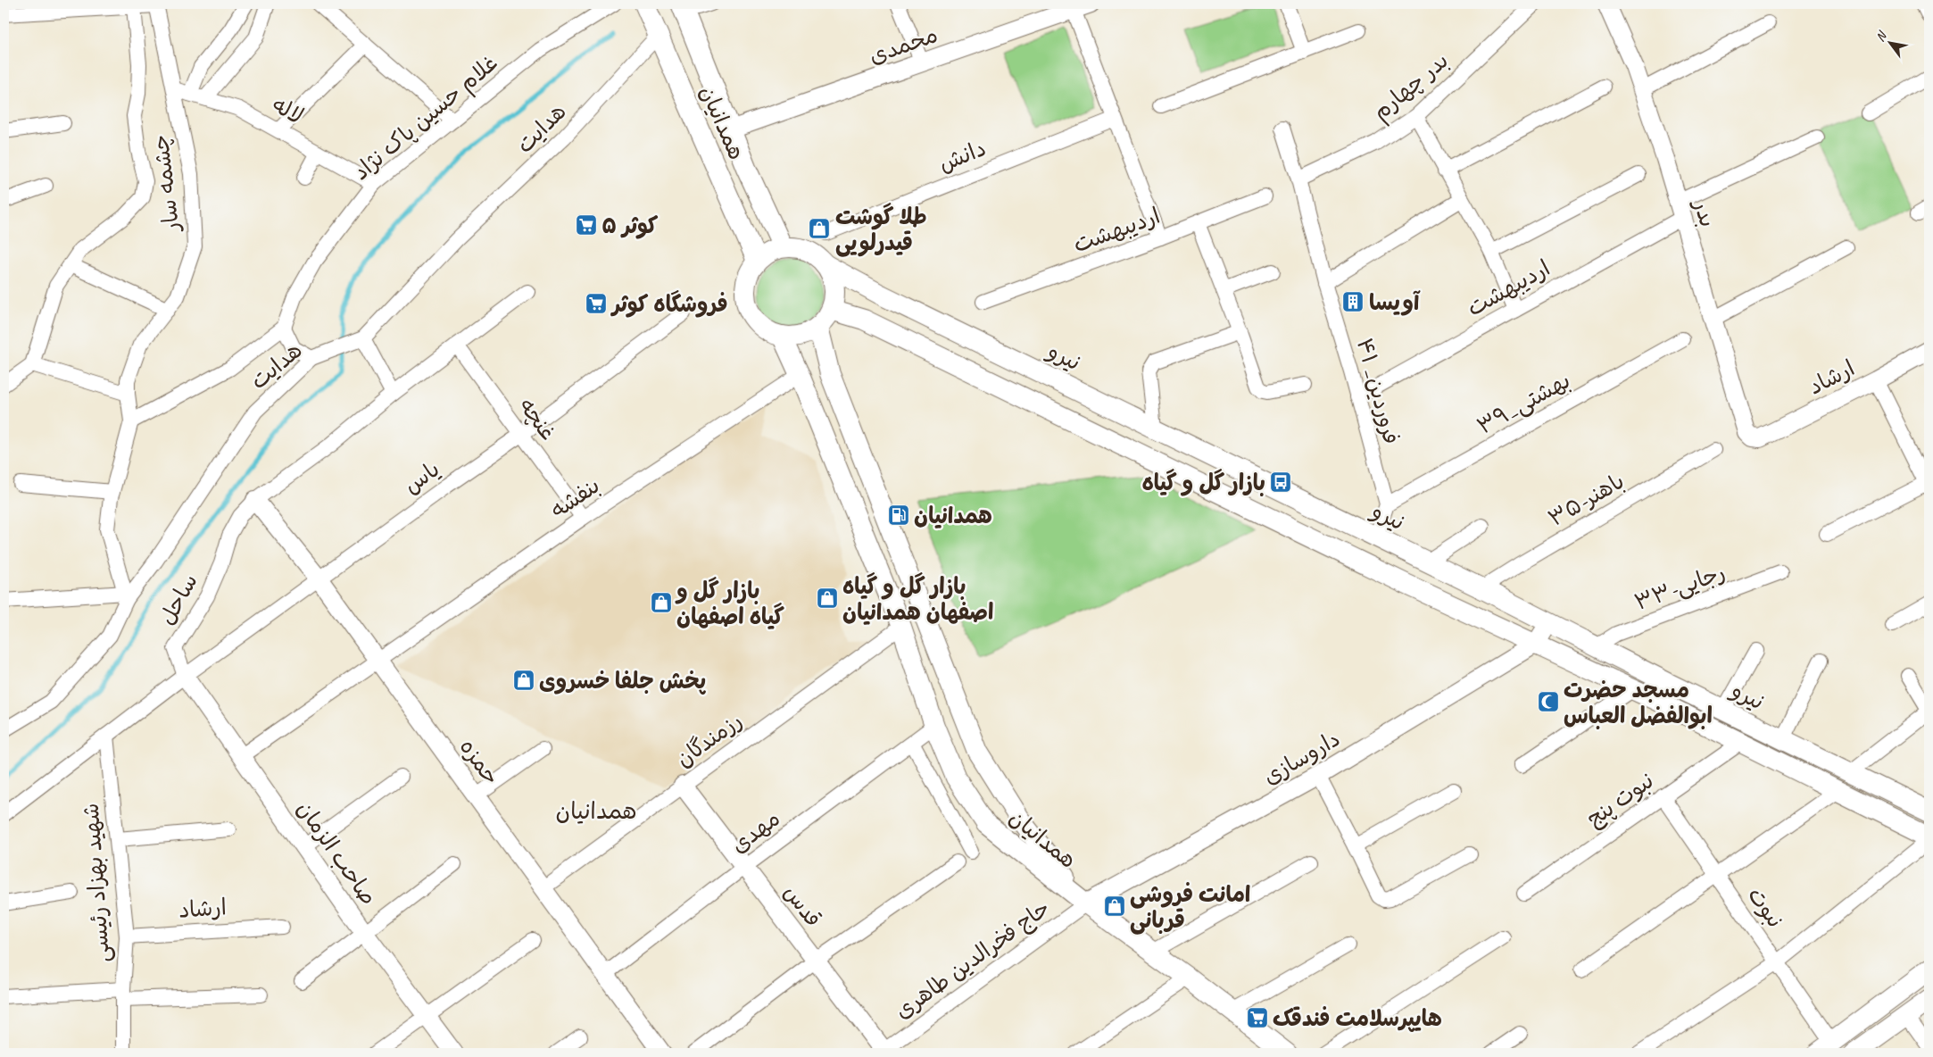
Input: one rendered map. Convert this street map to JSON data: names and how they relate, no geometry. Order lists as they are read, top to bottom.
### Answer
{
  "streets": {
    "main road": ["همدانیان", "نیرو"],
    "street": [
      "محمدی",
      "بدر چهارم",
      "لاله",
      "غلام حسین پاک نژاد",
      "هدایت",
      "دانش",
      "چشمه سار",
      "بدر",
      "اردیبهشت",
      "ارشاد",
      "۴۱ _فروردین",
      "۳۹_بهشتی",
      "غنچه",
      "یاس",
      "بنفشه",
      "۳۵-باهنر",
      "۳۳-رجایی",
      "ساحل",
      "رزمندگان",
      "داروسازی",
      "حمزه",
      "نبوت پنج",
      "مهدی",
      "صاحب الزمان",
      "شهید بهزاد رئیسی",
      "قدس",
      "نبوت",
      "حاج فخرالدین طاهری"
    ]
  },
  "crossings": [
    ["محمدی", "همدانیان"],
    ["بدر چهارم", "۴۱ _فروردین"],
    ["لاله", "غلام حسین پاک نژاد"],
    ["لاله", "چشمه سار"],
    ["همدانیان", "هدایت"],
    ["همدانیان", "نیرو"],
    ["همدانیان", "بنفشه"],
    ["همدانیان", "رزمندگان"],
    ["همدانیان", "داروسازی"],
    ["همدانیان", "مهدی"],
    ["همدانیان", "حاج فخرالدین طاهری"],
    ["بدر", "اردیبهشت"],
    ["بدر", "ارشاد"],
    ["اردیبهشت", "۴۱ _فروردین"],
    ["نیرو", "۳۵-باهنر"],
    ["نیرو", "۳۳-رجایی"],
    ["نیرو", "داروسازی"],
    ["نیرو", "نبوت پنج"],
    ["ارشاد", "شهید بهزاد رئیسی"],
    ["۴۱ _فروردین", "۳۹_بهشتی"],
    ["غنچه", "یاس"],
    ["غنچه", "بنفشه"],
    ["غنچه", "ساحل"],
    ["یاس", "ساحل"],
    ["یاس", "حمزه"],
    ["یاس", "صاحب الزمان"],
    ["بنفشه", "حمزه"],
    ["بنفشه", "صاحب الزمان"],
    ["ساحل", "حمزه"],
    ["ساحل", "صاحب الزمان"],
    ["رزمندگان", "حمزه"],
    ["رزمندگان", "قدس"],
    ["داروسازی", "حاج فخرالدین طاهری"],
    ["حمزه", "مهدی"],
    ["نبوت پنج", "نبوت"],
    ["مهدی", "قدس"],
    ["قدس", "حاج فخرالدین طاهری"]
  ],
  "districts": ["همدانیان"],
  "places": {
    "supermarket": ["کوثر ۵", "فروشگاه کوثر", "هایپرسلامت فندقک"],
    "shop": [
      "طلا گوشت قیدرلویی",
      "بازار گل و گیاه اصفهان همدانیان",
      "بازار گل و گیاه اصفهان",
      "پخش جلفا خسروی",
      "امانت فروشی قربانی"
    ],
    "building": ["آویسا"],
    "bus stop": ["بازار گل و گیاه"],
    "fuel station": ["همدانیان"],
    "mosque": ["مسجد حضرت ابوالفضل العباس"]
  },
  "north": "top left"
}
